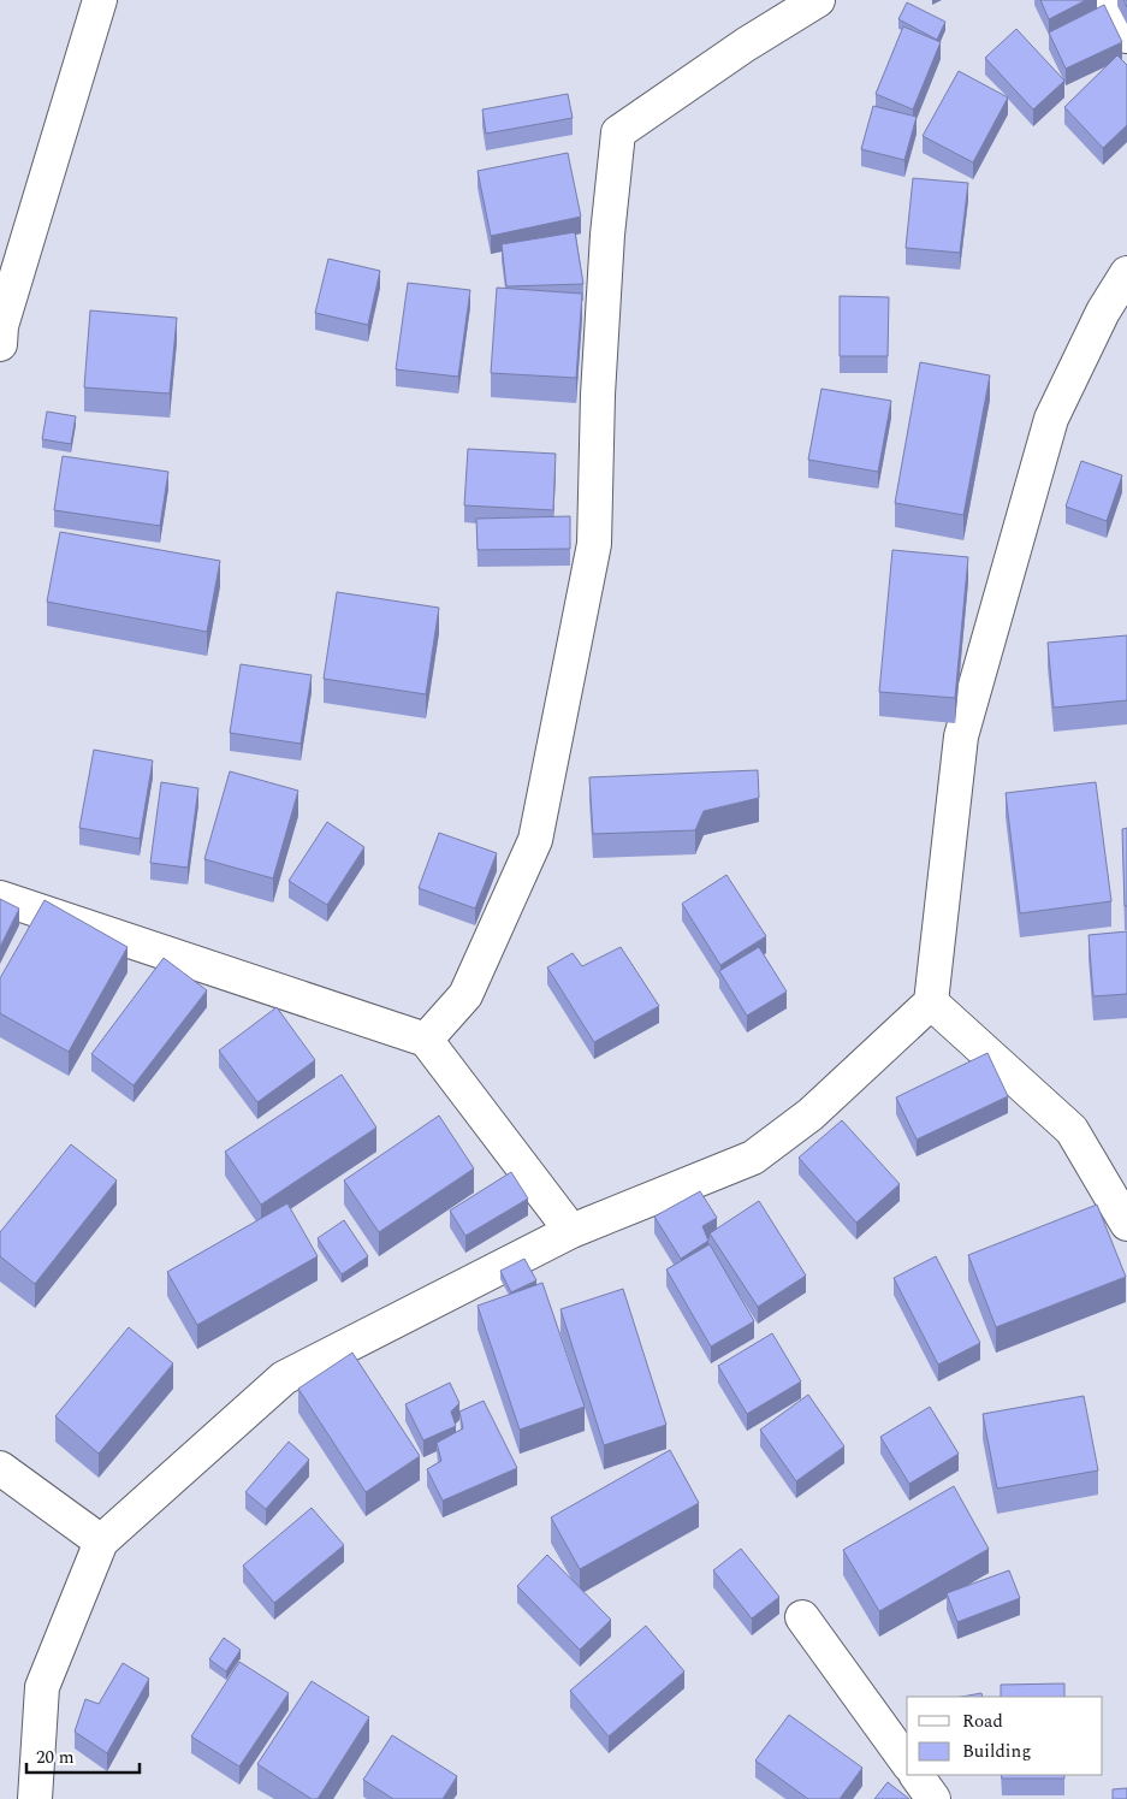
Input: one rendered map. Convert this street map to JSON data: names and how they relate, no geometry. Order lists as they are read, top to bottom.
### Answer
{
  "legend": ["Road", "Building"],
  "scale_bar": "20 m"
}
